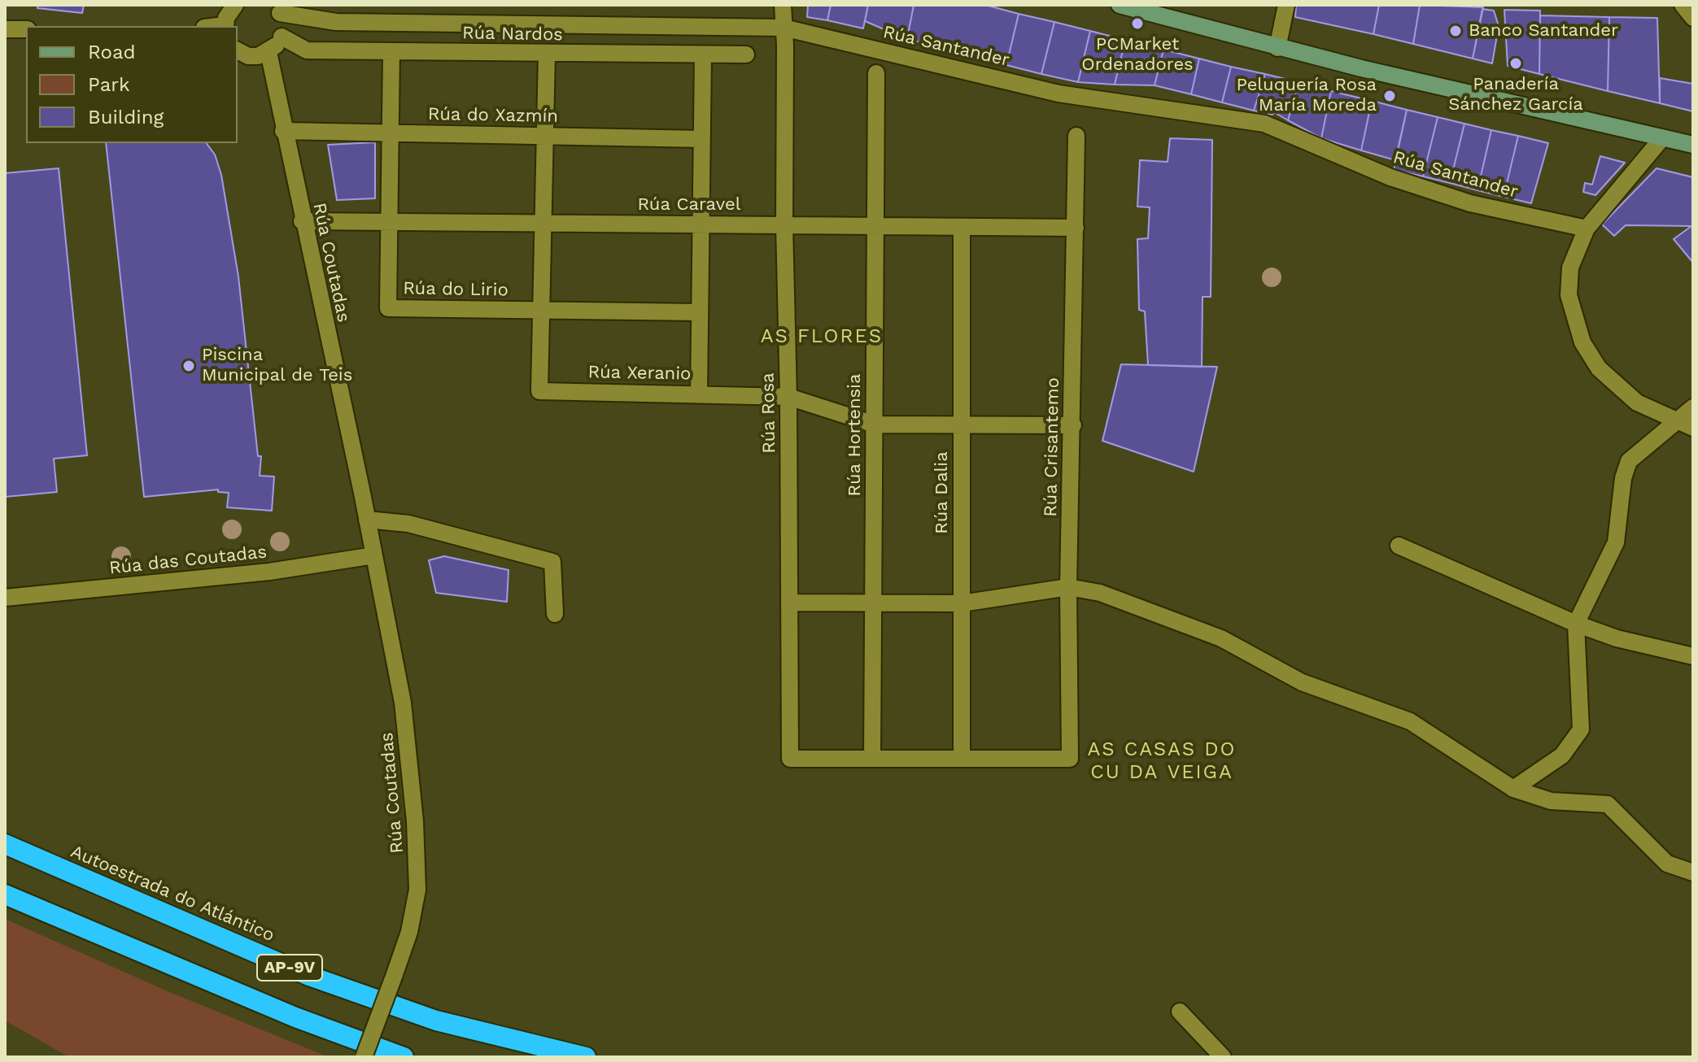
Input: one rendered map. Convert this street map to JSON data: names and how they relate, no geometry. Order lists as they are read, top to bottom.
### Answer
{
  "streets": {
    "highway": ["Autoestrada do Atlántico", "AP-9V"],
    "street": [
      "Rúa Nardos",
      "Rúa Santander",
      "Rúa do Xazmín",
      "Rúa Caravel",
      "Rúa Coutadas",
      "Rúa do Lirio",
      "Rúa Xeranio",
      "Rúa Rosa",
      "Rúa Hortensia",
      "Rúa Crisantemo",
      "Rúa Dalia",
      "Rúa das Coutadas"
    ]
  },
  "crossings": [
    ["Rúa Nardos", "Rúa do Lirio"],
    ["Rúa Nardos", "Rúa Xeranio"],
    ["Rúa Santander", "Rúa Rosa"],
    ["Rúa do Xazmín", "Rúa Coutadas"],
    ["Rúa do Xazmín", "Rúa do Lirio"],
    ["Rúa do Xazmín", "Rúa Xeranio"],
    ["Rúa Caravel", "Rúa Coutadas"],
    ["Rúa Caravel", "Rúa do Lirio"],
    ["Rúa Caravel", "Rúa Xeranio"],
    ["Rúa Caravel", "Rúa Rosa"],
    ["Rúa Caravel", "Rúa Hortensia"],
    ["Rúa Caravel", "Rúa Crisantemo"],
    ["Rúa Caravel", "Rúa Dalia"],
    ["Rúa Coutadas", "Rúa das Coutadas"],
    ["Rúa do Lirio", "Rúa Xeranio"],
    ["Rúa Xeranio", "Rúa Rosa"],
    ["Rúa Xeranio", "Rúa Hortensia"],
    ["Rúa Xeranio", "Rúa Crisantemo"],
    ["Rúa Xeranio", "Rúa Dalia"],
    ["Rúa Rosa", "Rúa Hortensia"],
    ["Rúa Crisantemo", "Rúa Dalia"]
  ],
  "districts": ["AS FLORES", "AS CASAS DO CU DA VEIGA"],
  "places": [
    "PCMarket Ordenadores",
    "Banco Santander",
    "Panadería Sánchez García",
    "Peluquería Rosa María Moreda",
    "Piscina Municipal de Teis"
  ],
  "legend": ["Road", "Park", "Building"]
}
